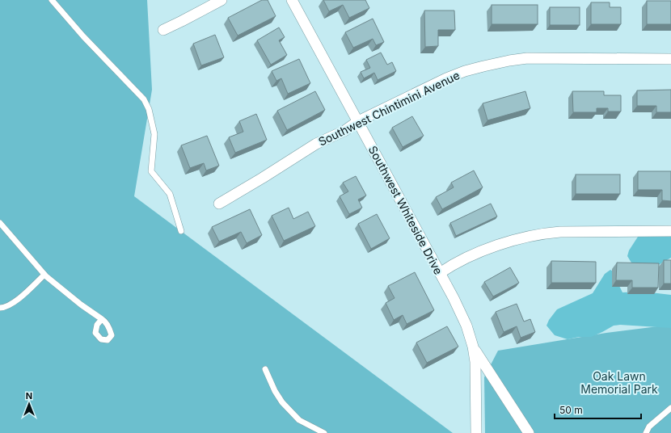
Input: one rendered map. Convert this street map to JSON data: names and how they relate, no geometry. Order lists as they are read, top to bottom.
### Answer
{
  "streets": {
    "street": ["Southwest Chintimini Avenue", "Southwest Whiteside Drive"]
  },
  "crossings": [
    ["Southwest Chintimini Avenue", "Southwest Whiteside Drive"]
  ],
  "parks": ["Oak Lawn Memorial Park"],
  "scale_bar": "50 m",
  "north": "top"
}
